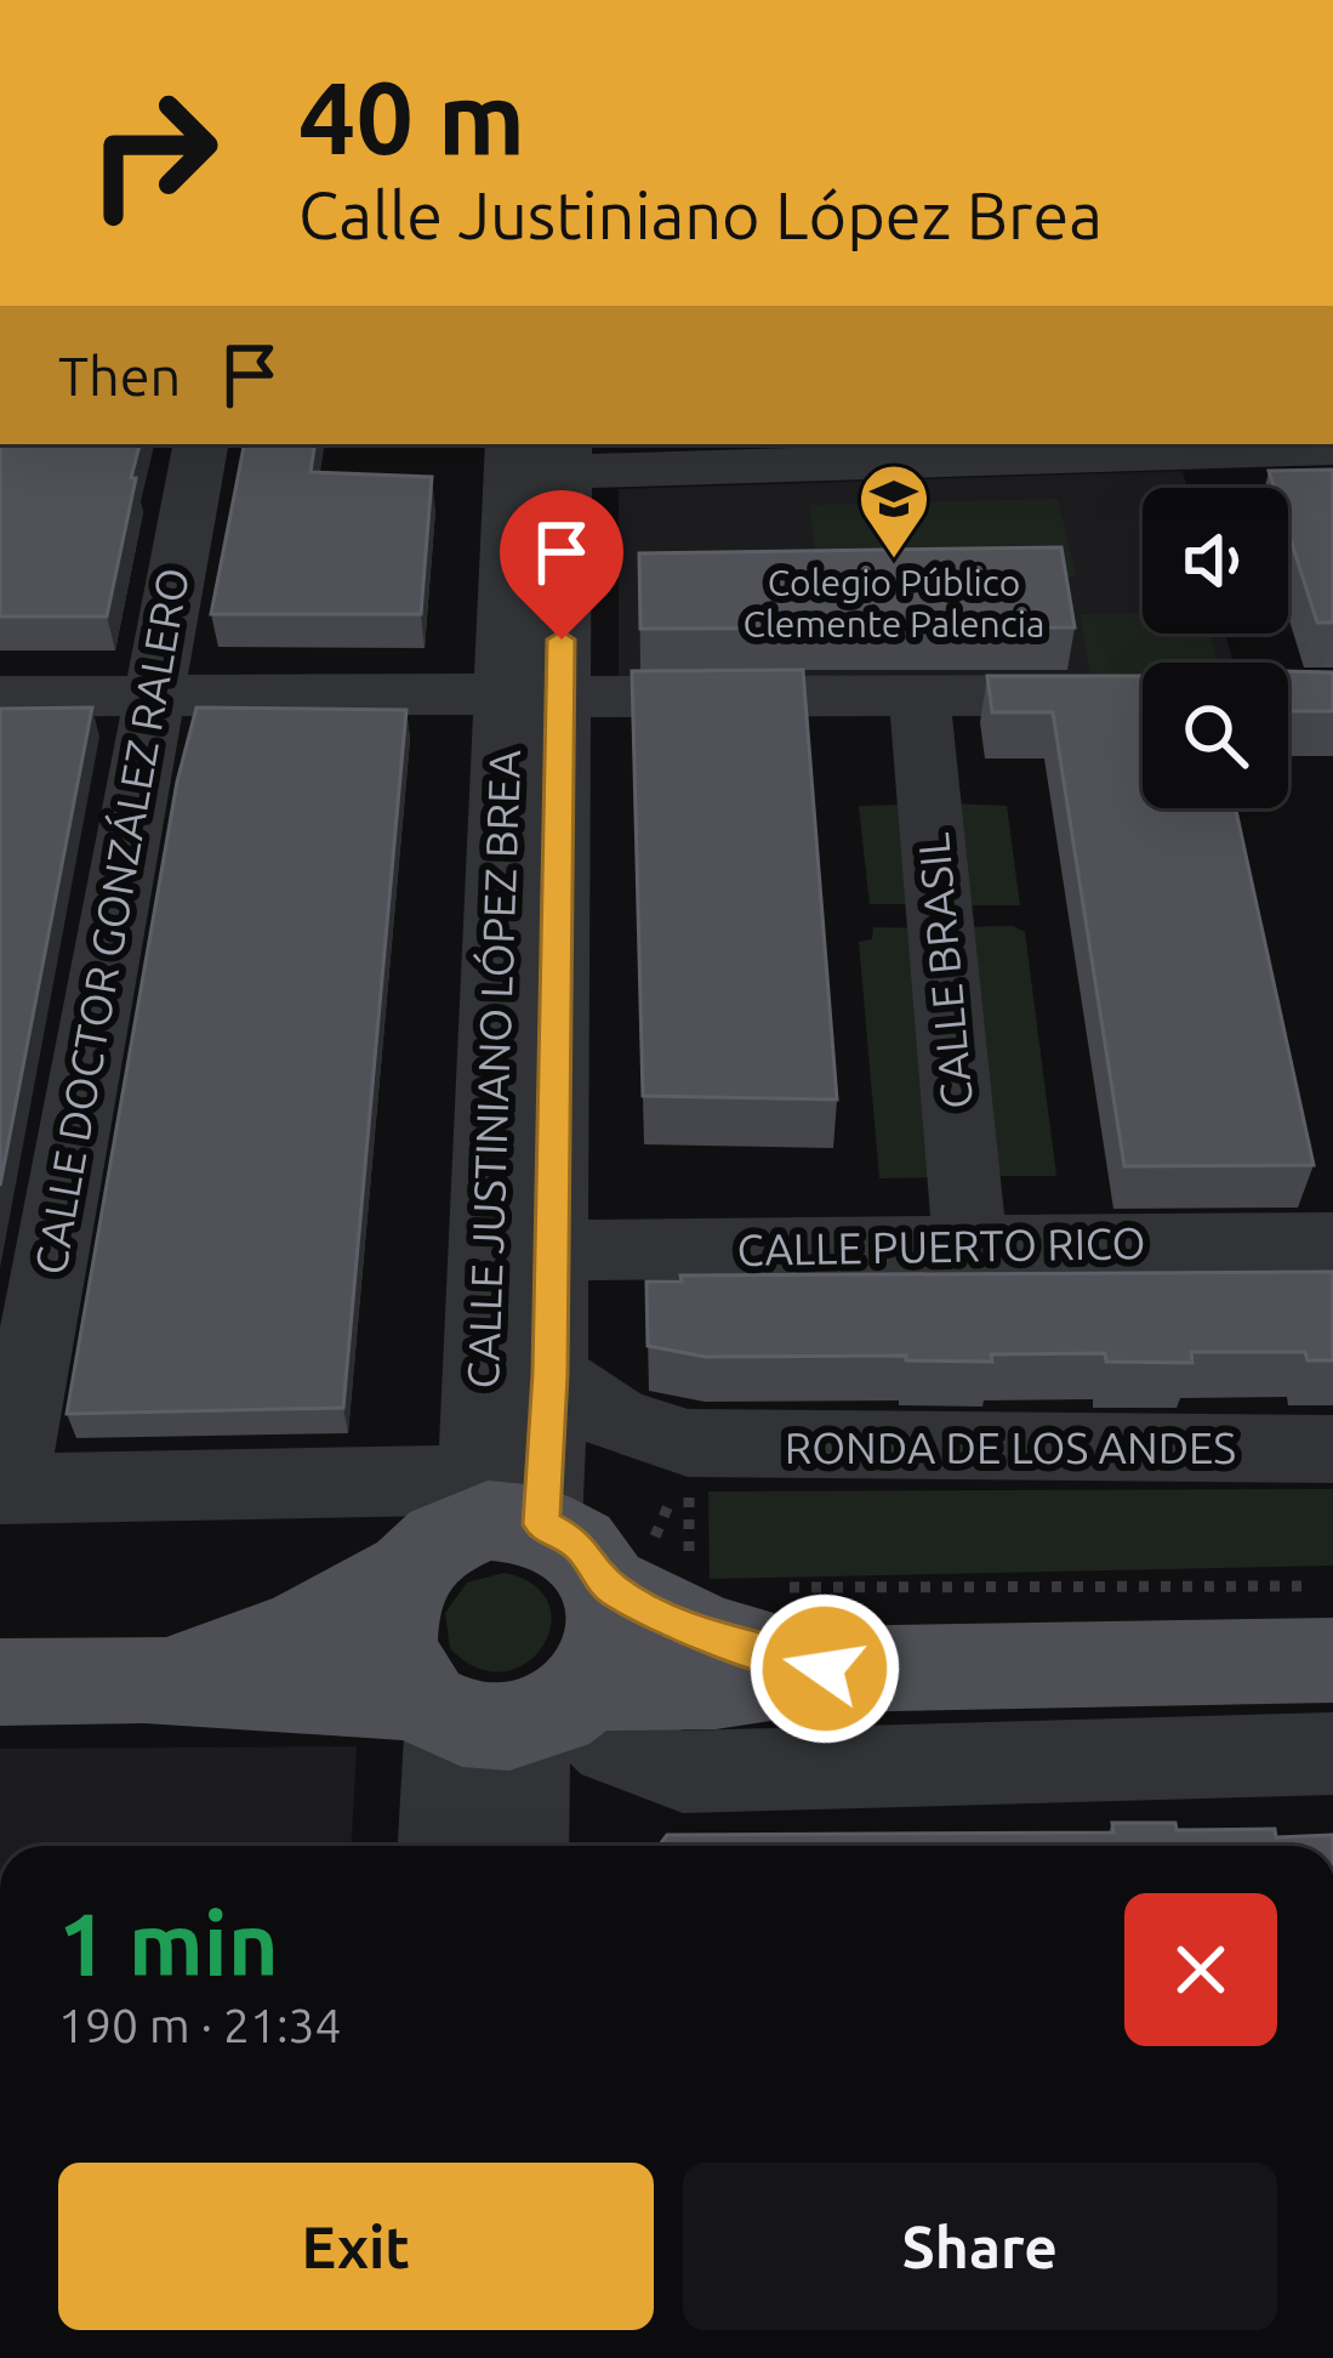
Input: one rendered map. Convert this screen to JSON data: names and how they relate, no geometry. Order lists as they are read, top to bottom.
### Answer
{
  "streets": {
    "street": [
      "CALLE DOCTOR GONZÁLEZ RALERO",
      "CALLE BRASIL",
      "CALLE JUSTINIANO LÓPEZ BREA",
      "CALLE PUERTO RICO",
      "RONDA DE LOS ANDES"
    ]
  },
  "crossings": [
    ["CALLE BRASIL", "CALLE PUERTO RICO"],
    ["CALLE JUSTINIANO LÓPEZ BREA", "CALLE PUERTO RICO"],
    ["CALLE JUSTINIANO LÓPEZ BREA", "RONDA DE LOS ANDES"]
  ],
  "places": {
    "school or university": ["Colegio Público Clemente Palencia"]
  },
  "page": {
    "turn": ["40 m", "Calle Justiniano López Brea"],
    "then": "Then",
    "heading": ["1 min", "190 m · 21:34"],
    "buttons": ["Exit", "Share"]
  }
}
